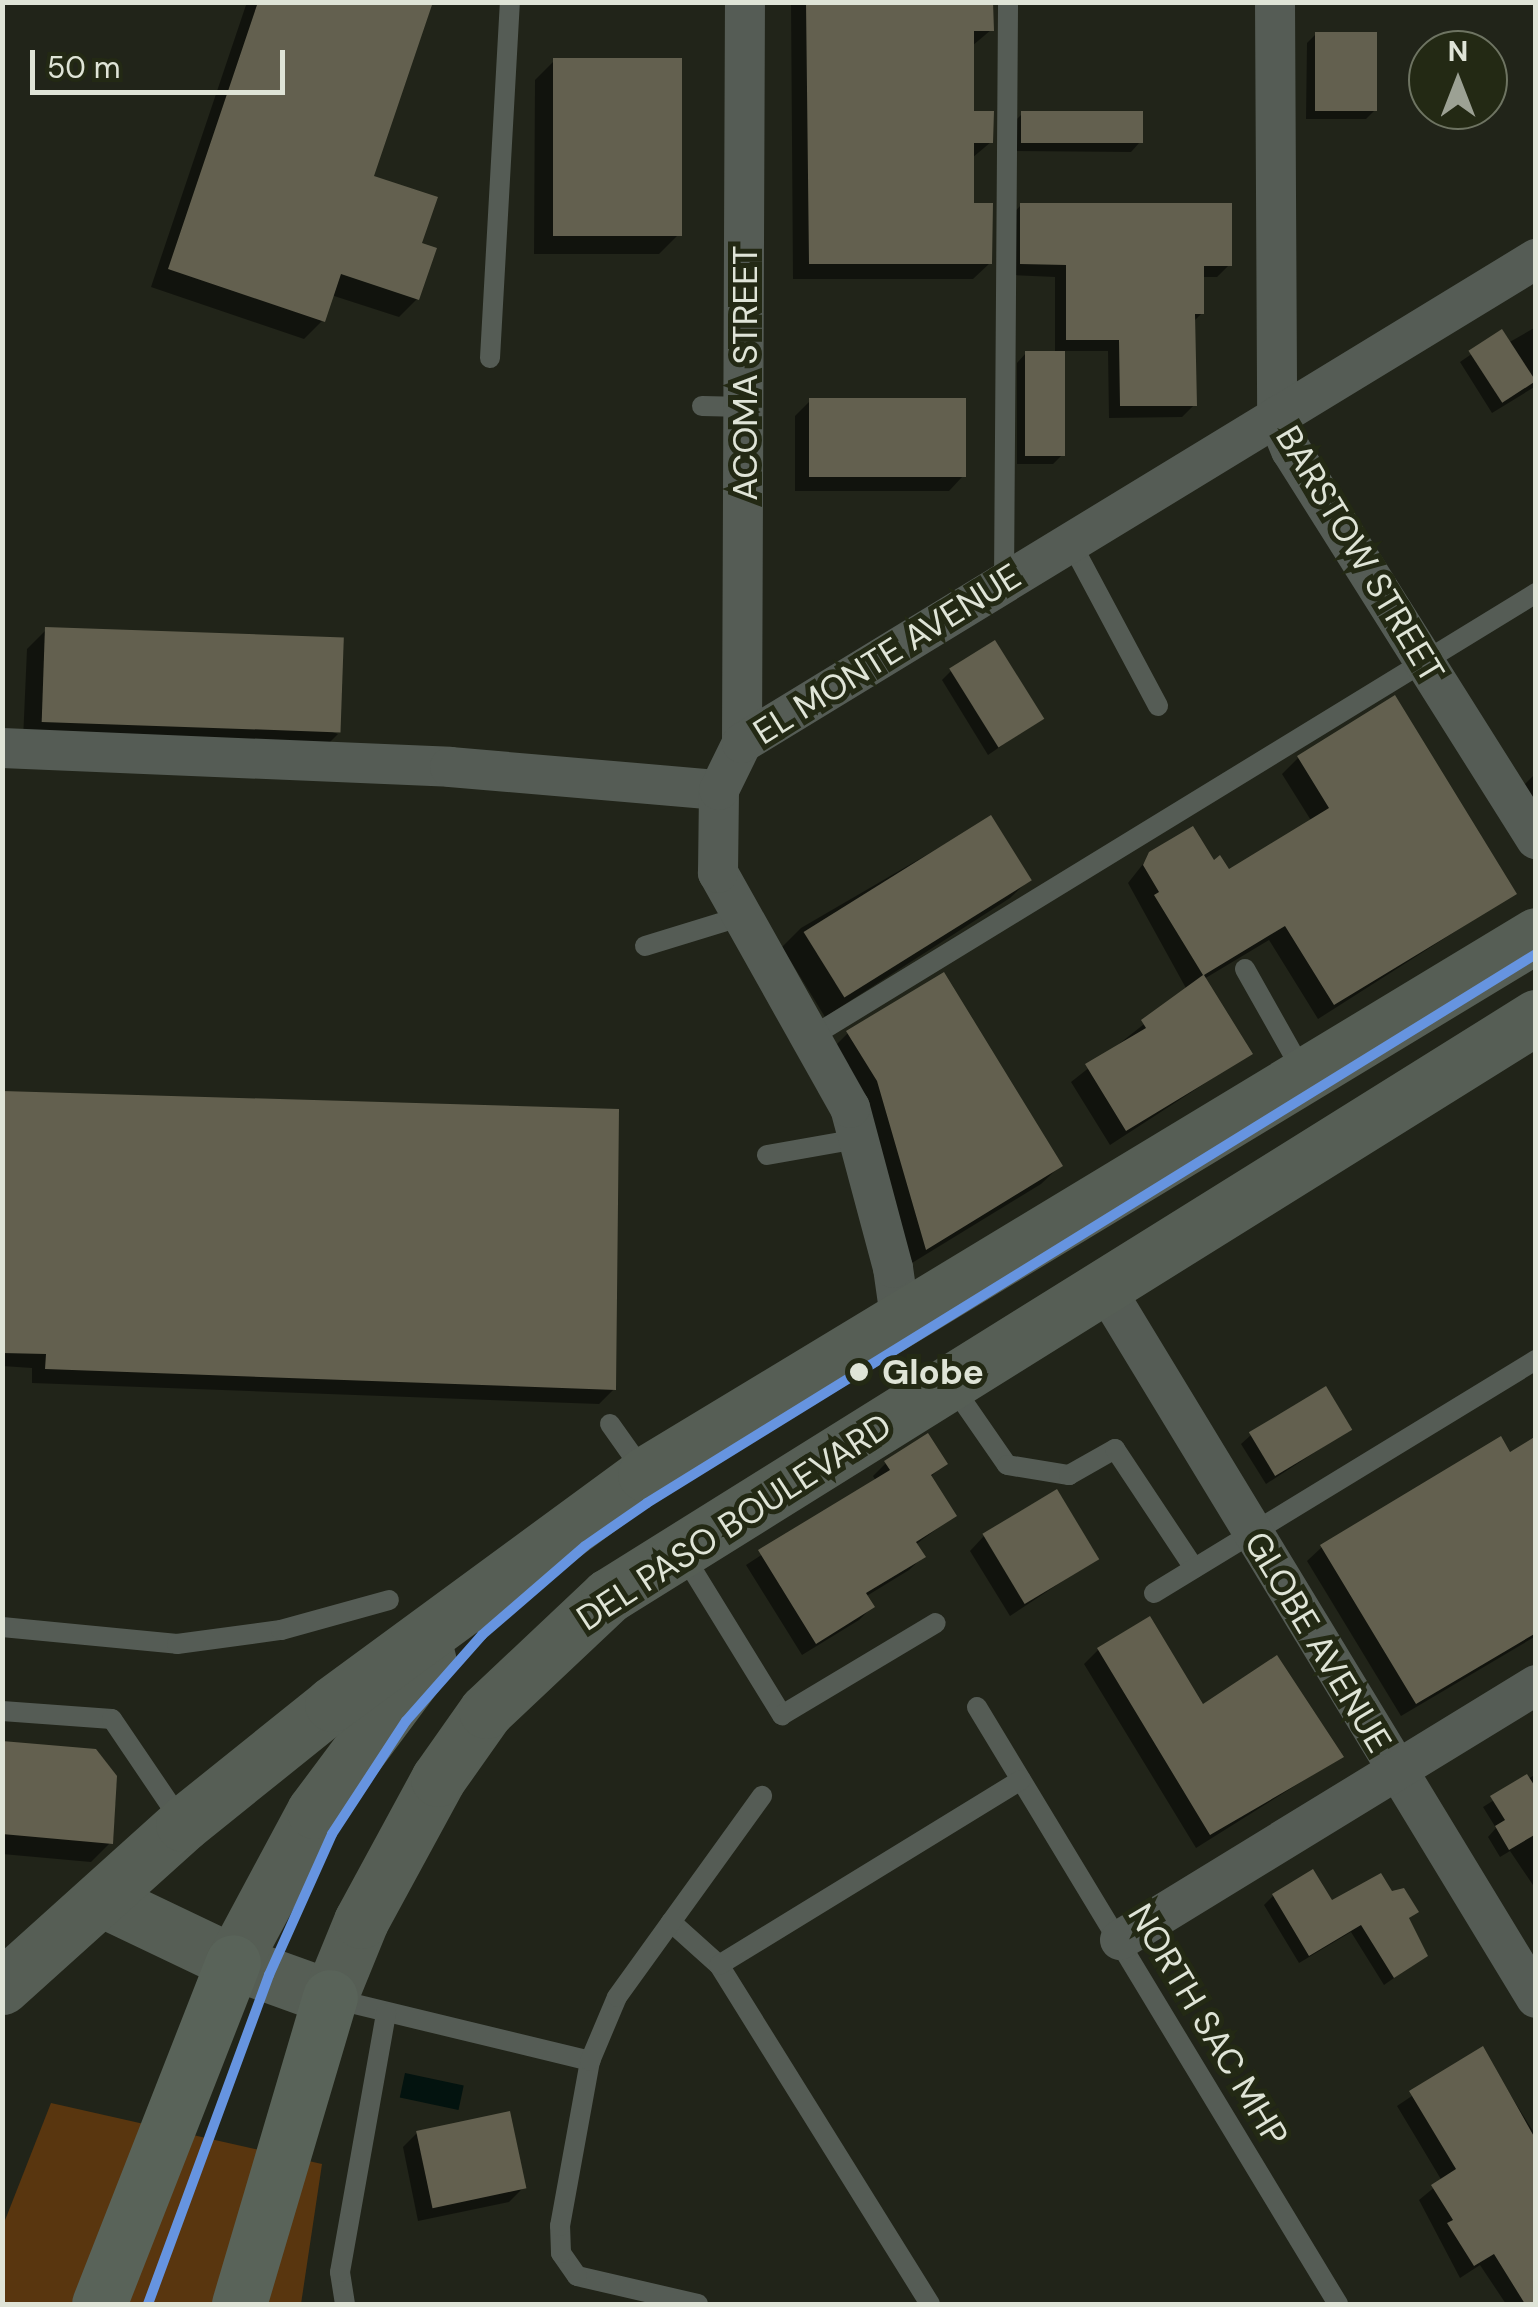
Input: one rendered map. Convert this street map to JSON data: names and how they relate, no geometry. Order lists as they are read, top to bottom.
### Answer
{
  "streets": {
    "main road": ["DEL PASO BOULEVARD"],
    "street": [
      "ACOMA STREET",
      "BARSTOW STREET",
      "EL MONTE AVENUE",
      "GLOBE AVENUE"
    ],
    "lane": ["NORTH SAC MHP"]
  },
  "crossings": [
    ["ACOMA STREET", "EL MONTE AVENUE"],
    ["BARSTOW STREET", "EL MONTE AVENUE"],
    ["DEL PASO BOULEVARD", "GLOBE AVENUE"]
  ],
  "places": ["Globe"],
  "scale_bar": "50 m",
  "north": "top"
}
